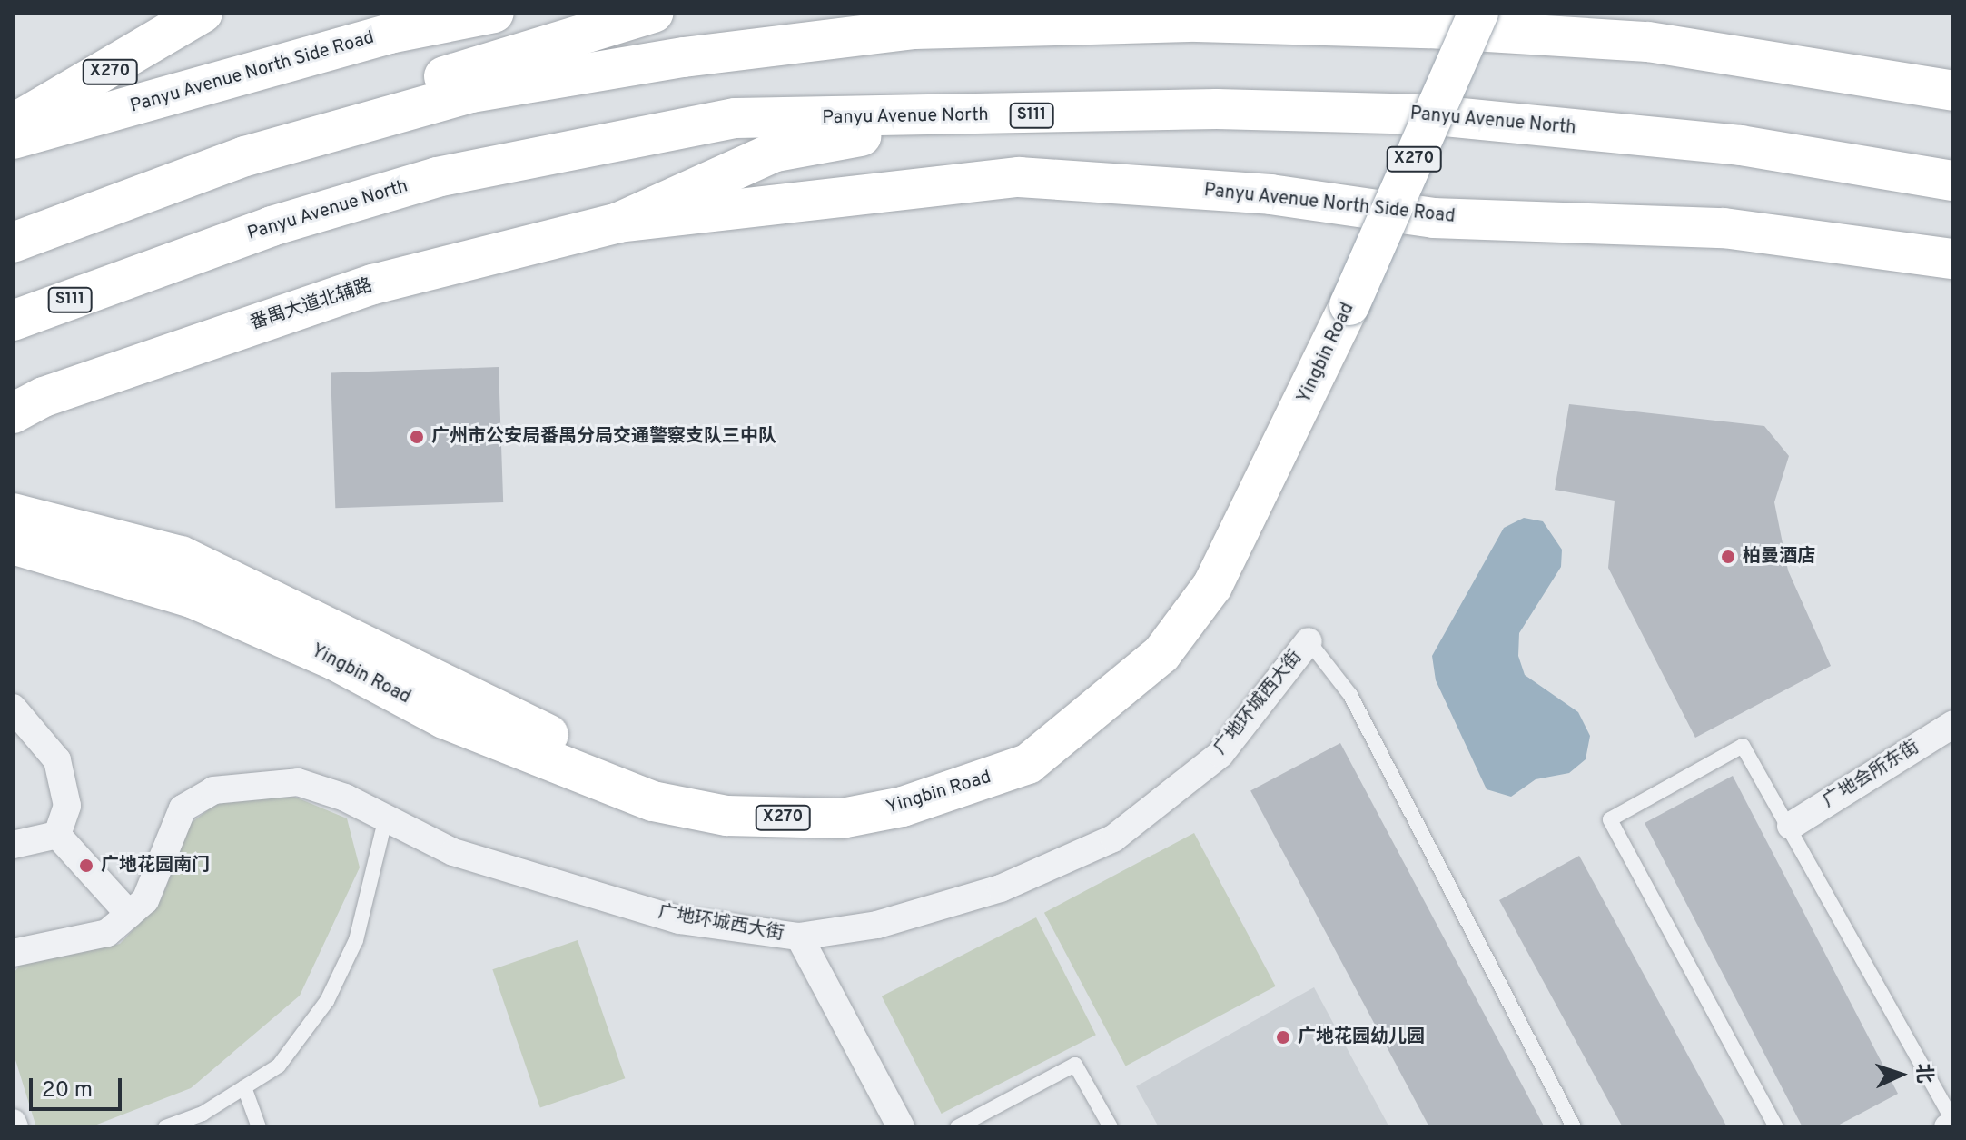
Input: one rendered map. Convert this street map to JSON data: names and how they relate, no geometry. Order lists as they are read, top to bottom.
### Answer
{
  "streets": {
    "main road": [
      "X270",
      "Panyu Avenue North Side Road",
      "S111",
      "Panyu Avenue North",
      "番禺大道北辅路",
      "Yingbin Road"
    ],
    "street": ["广地环城西大街", "广地会所东街"]
  },
  "crossings": [
    ["Panyu Avenue North Side Road", "番禺大道北辅路"]
  ],
  "places": [
    "广州市公安局番禺分局交通警察支队三中队",
    "柏曼酒店",
    "广地花园南门",
    "广地花园幼儿园"
  ],
  "scale_bar": "20 m",
  "north": "right"
}
